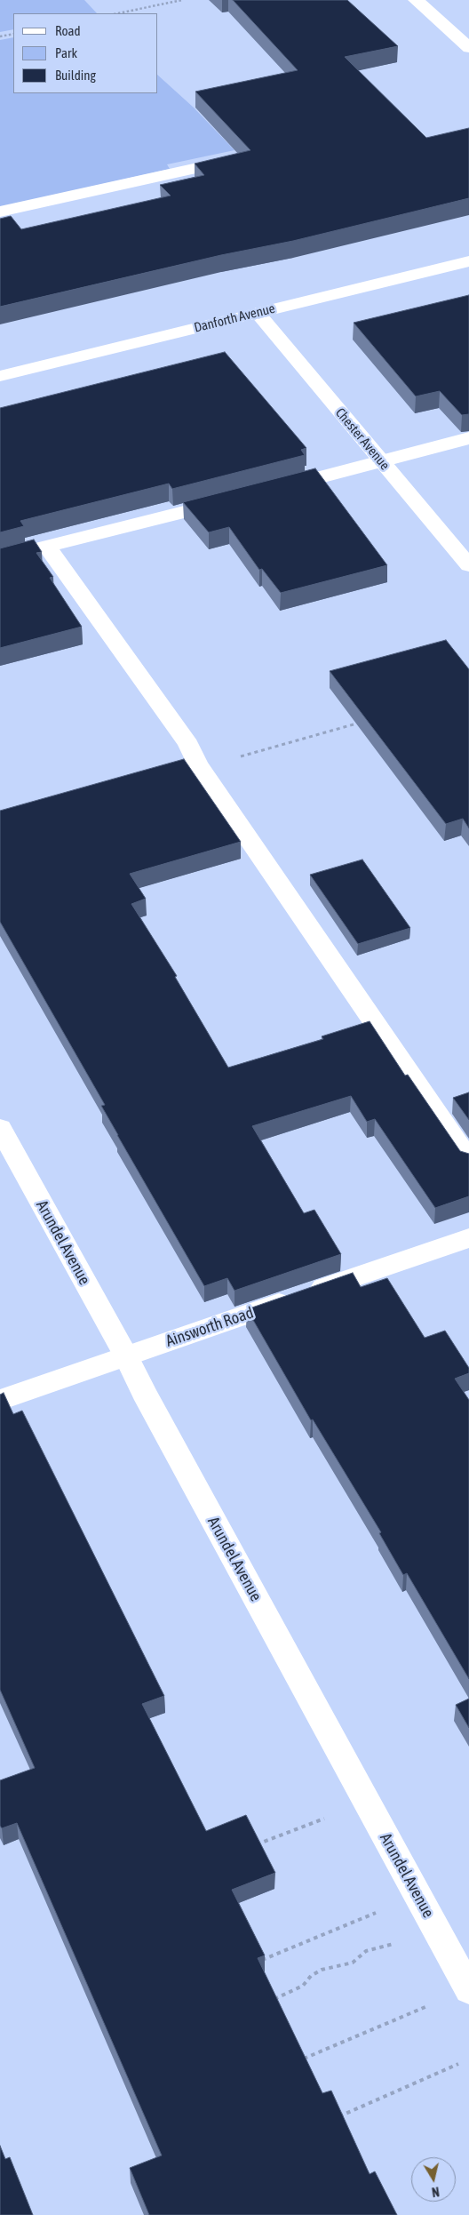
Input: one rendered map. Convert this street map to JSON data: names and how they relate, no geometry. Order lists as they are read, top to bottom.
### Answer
{
  "streets": {
    "street": [
      "Danforth Avenue",
      "Chester Avenue",
      "Arundel Avenue",
      "Ainsworth Road"
    ]
  },
  "crossings": [
    ["Danforth Avenue", "Chester Avenue"],
    ["Arundel Avenue", "Ainsworth Road"]
  ],
  "legend": ["Road", "Park", "Building"],
  "north": "bottom"
}
